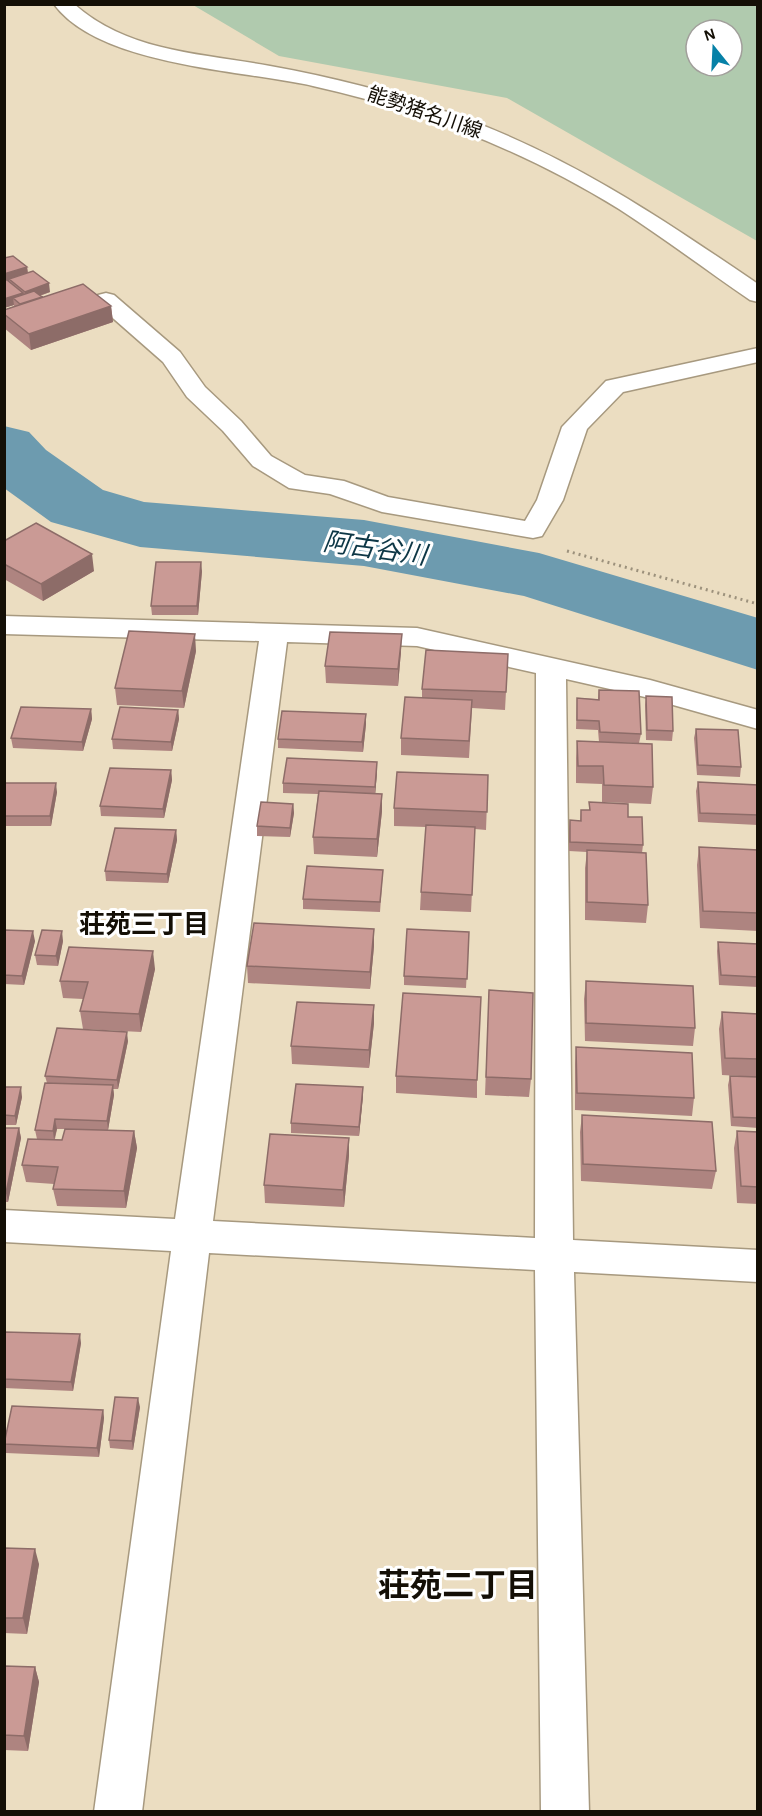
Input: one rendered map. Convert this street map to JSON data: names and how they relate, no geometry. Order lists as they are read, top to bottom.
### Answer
{
  "streets": {
    "street": ["能勢猪名川線"]
  },
  "districts": ["荘苑三丁目", "荘苑二丁目"],
  "water": ["阿古谷川"],
  "north": "top"
}
